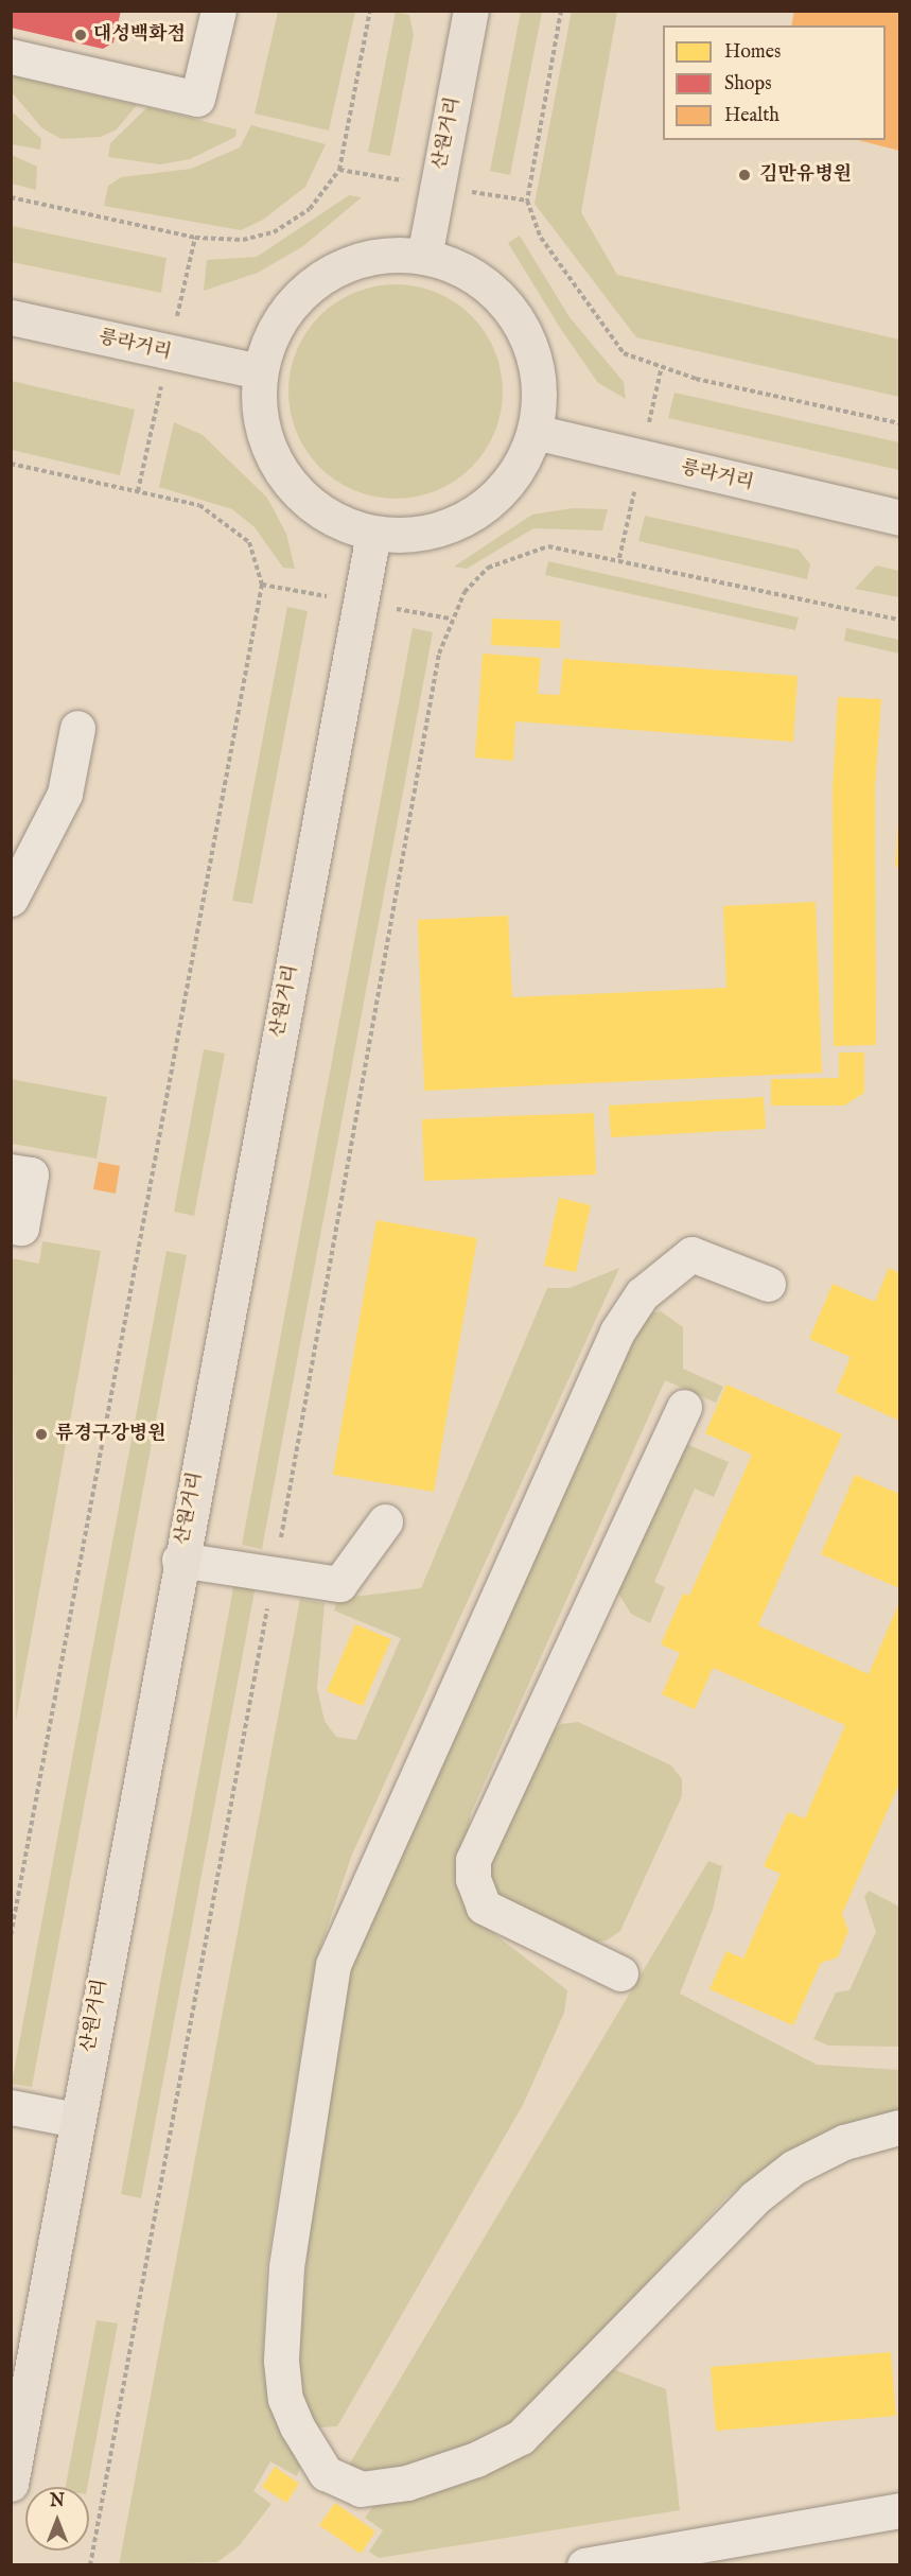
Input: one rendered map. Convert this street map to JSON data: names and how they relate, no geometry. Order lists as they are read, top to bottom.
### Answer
{
  "streets": {
    "main road": ["산원거리", "릉라거리"]
  },
  "places": ["대성백화점", "김만유병원", "류경구강병원"],
  "legend": ["Homes", "Shops", "Health"],
  "north": "top"
}
